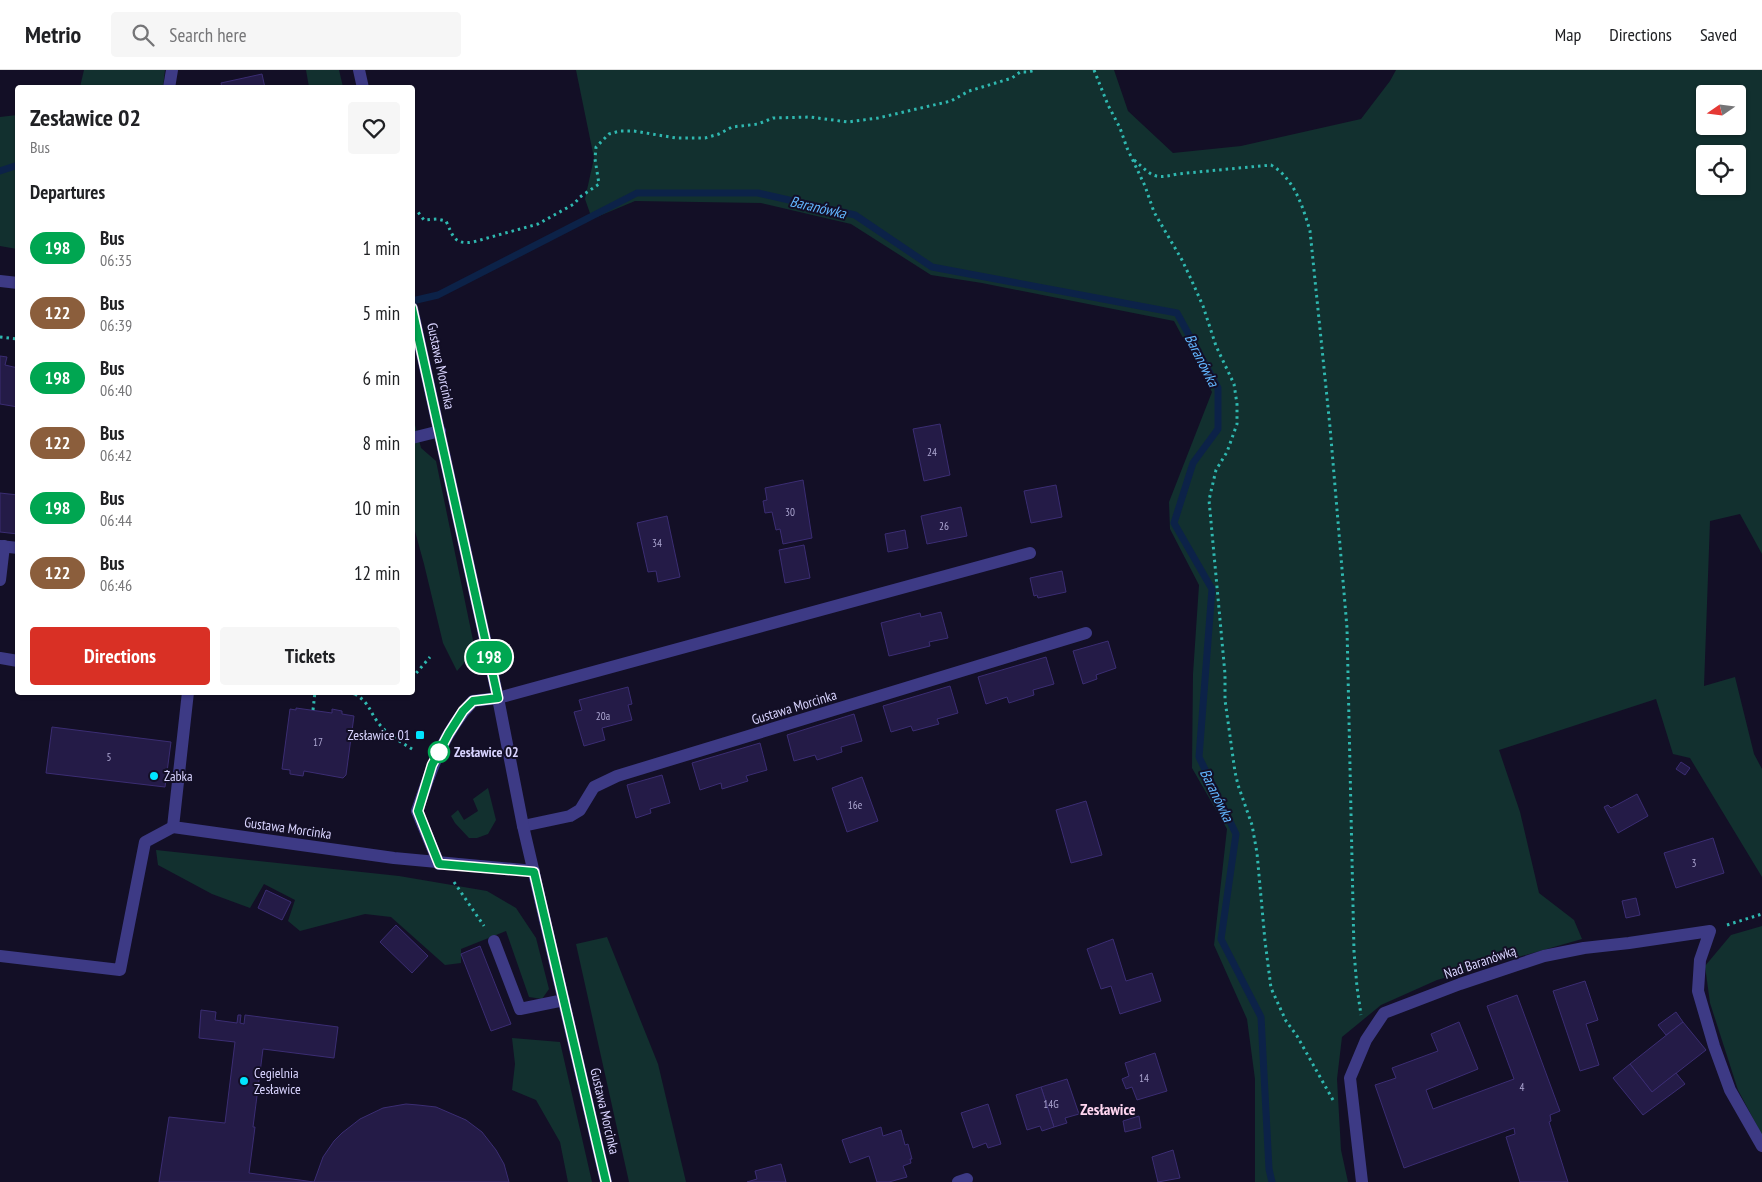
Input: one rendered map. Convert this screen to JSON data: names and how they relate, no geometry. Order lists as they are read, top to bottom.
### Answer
{
  "streets": {
    "street": ["Gustawa Morcinka", "Nad Baranówką"]
  },
  "districts": ["Zesławice"],
  "water": ["Baranówka"],
  "places": {
    "transit": ["Zesławice 01"],
    "other": ["Zesławice 02", "Żabka", "Cegielnia Zesławice"]
  },
  "lines": ["bus line 198"],
  "house_numbers": [
    "24",
    "30",
    "26",
    "34",
    "20a",
    "17",
    "5",
    "16e",
    "3",
    "14",
    "4",
    "14G"
  ],
  "north": "left",
  "page": {
    "header": "Metrio",
    "search": "Search here",
    "nav": ["Map", "Directions", "Saved"],
    "on_map": "198",
    "heading": [
      ["Zesławice 02", "Bus"],
      "Departures"
    ],
    "list": [
      {
        "mark": "198",
        "name": "Bus",
        "note": "06:35",
        "value": "1 min"
      },
      {
        "mark": "122",
        "name": "Bus",
        "note": "06:39",
        "value": "5 min"
      },
      {
        "mark": "198",
        "name": "Bus",
        "note": "06:40",
        "value": "6 min"
      },
      {
        "mark": "122",
        "name": "Bus",
        "note": "06:42",
        "value": "8 min"
      },
      {
        "mark": "198",
        "name": "Bus",
        "note": "06:44",
        "value": "10 min"
      },
      {
        "mark": "122",
        "name": "Bus",
        "note": "06:46",
        "value": "12 min"
      }
    ],
    "buttons": ["Directions", "Tickets"]
  }
}
